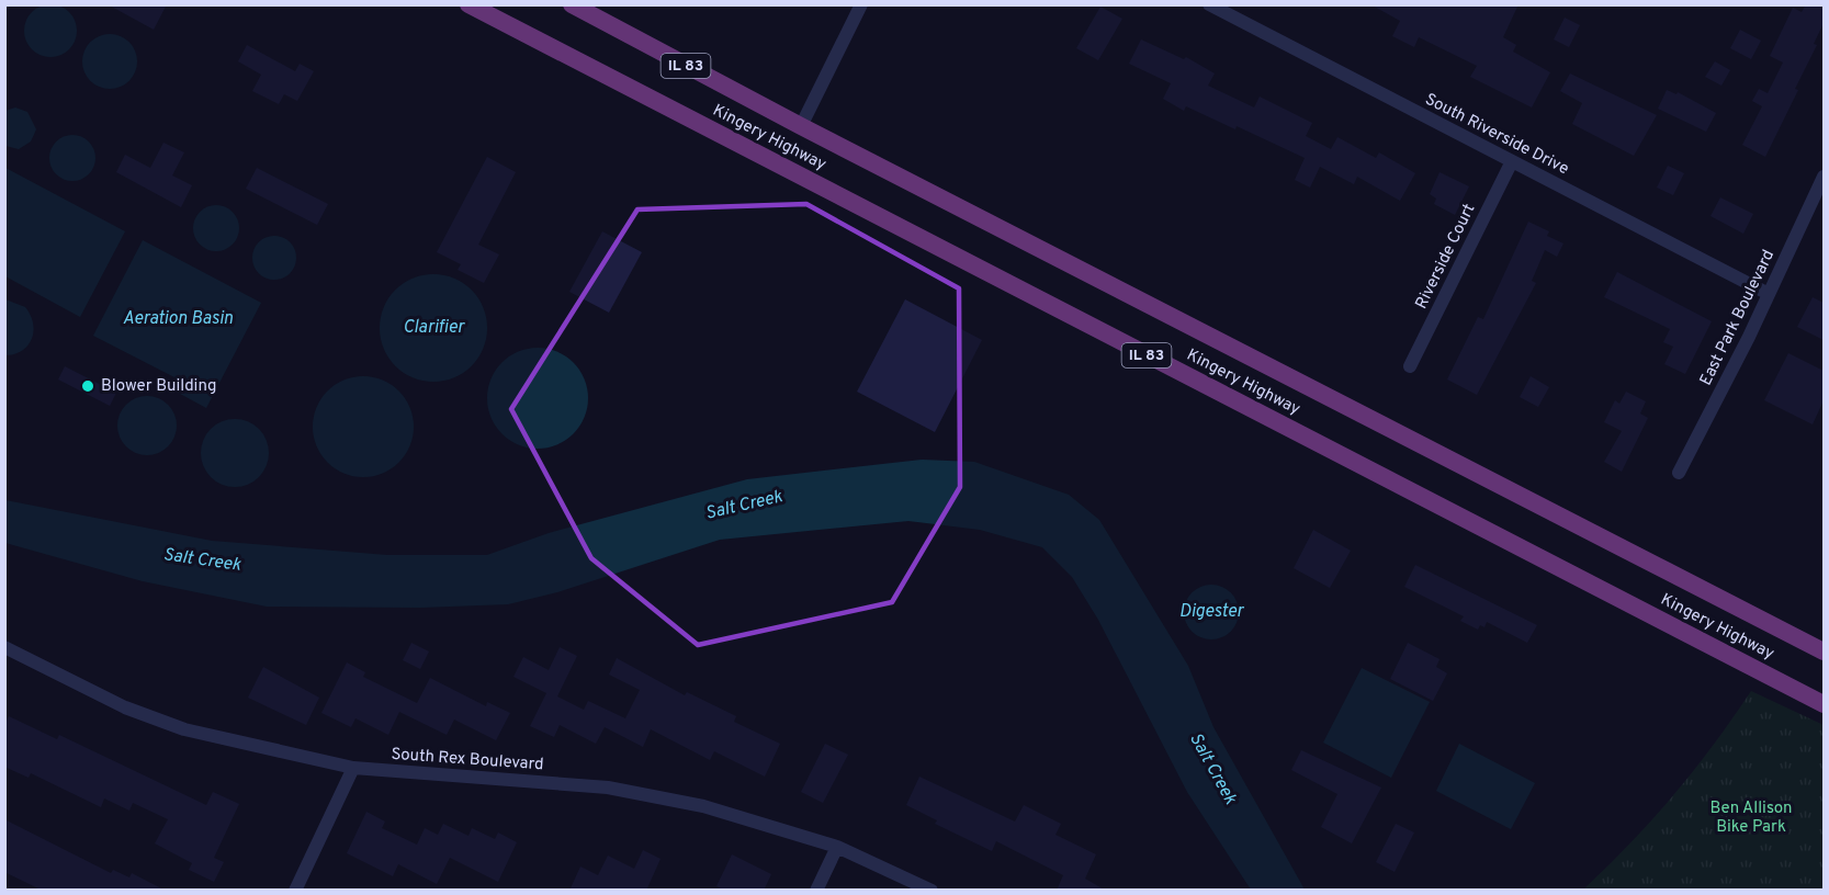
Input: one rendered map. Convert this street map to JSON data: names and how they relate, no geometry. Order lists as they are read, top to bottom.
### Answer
{
  "streets": {
    "highway": ["IL 83", "Kingery Highway"],
    "street": [
      "South Riverside Drive",
      "Riverside Court",
      "East Park Boulevard",
      "South Rex Boulevard"
    ]
  },
  "crossings": [
    ["South Riverside Drive", "Riverside Court"],
    ["South Riverside Drive", "East Park Boulevard"]
  ],
  "water": [
    "Aeration Basin",
    "Clarifier",
    "Salt Creek",
    "Digester"
  ],
  "parks": ["Ben Allison Bike Park"],
  "places": ["Blower Building"]
}
